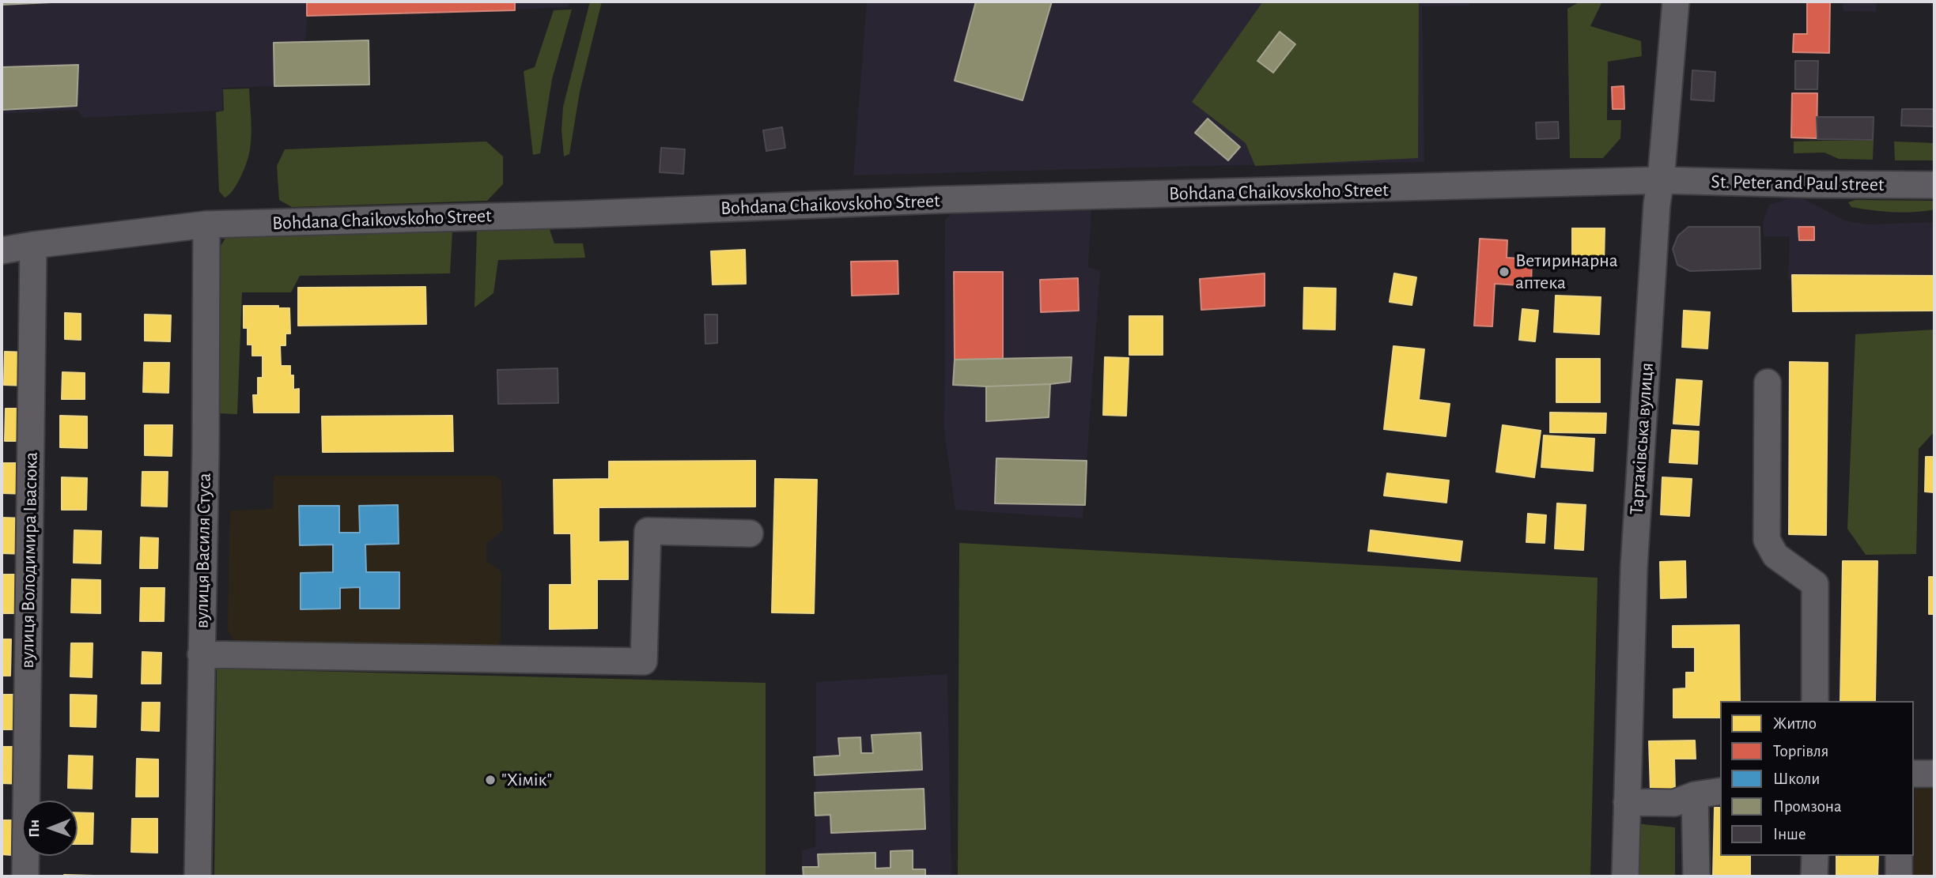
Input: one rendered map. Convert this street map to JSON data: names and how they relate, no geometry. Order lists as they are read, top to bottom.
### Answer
{
  "streets": {
    "street": [
      "St. Peter and Paul street",
      "Bohdana Chaikovskoho Street",
      "Тартаківська вулиця",
      "вулиця Василя Стуса",
      "вулиця Володимира Івасюка"
    ]
  },
  "crossings": [
    ["St. Peter and Paul street", "Bohdana Chaikovskoho Street"],
    ["St. Peter and Paul street", "Тартаківська вулиця"],
    ["Bohdana Chaikovskoho Street", "Тартаківська вулиця"],
    ["Bohdana Chaikovskoho Street", "вулиця Василя Стуса"],
    ["Bohdana Chaikovskoho Street", "вулиця Володимира Івасюка"]
  ],
  "places": ["Ветиринарна аптека", "\"Хімік\""],
  "legend": [
    "Житло",
    "Торгівля",
    "Школи",
    "Промзона",
    "Інше"
  ],
  "north": "left"
}
